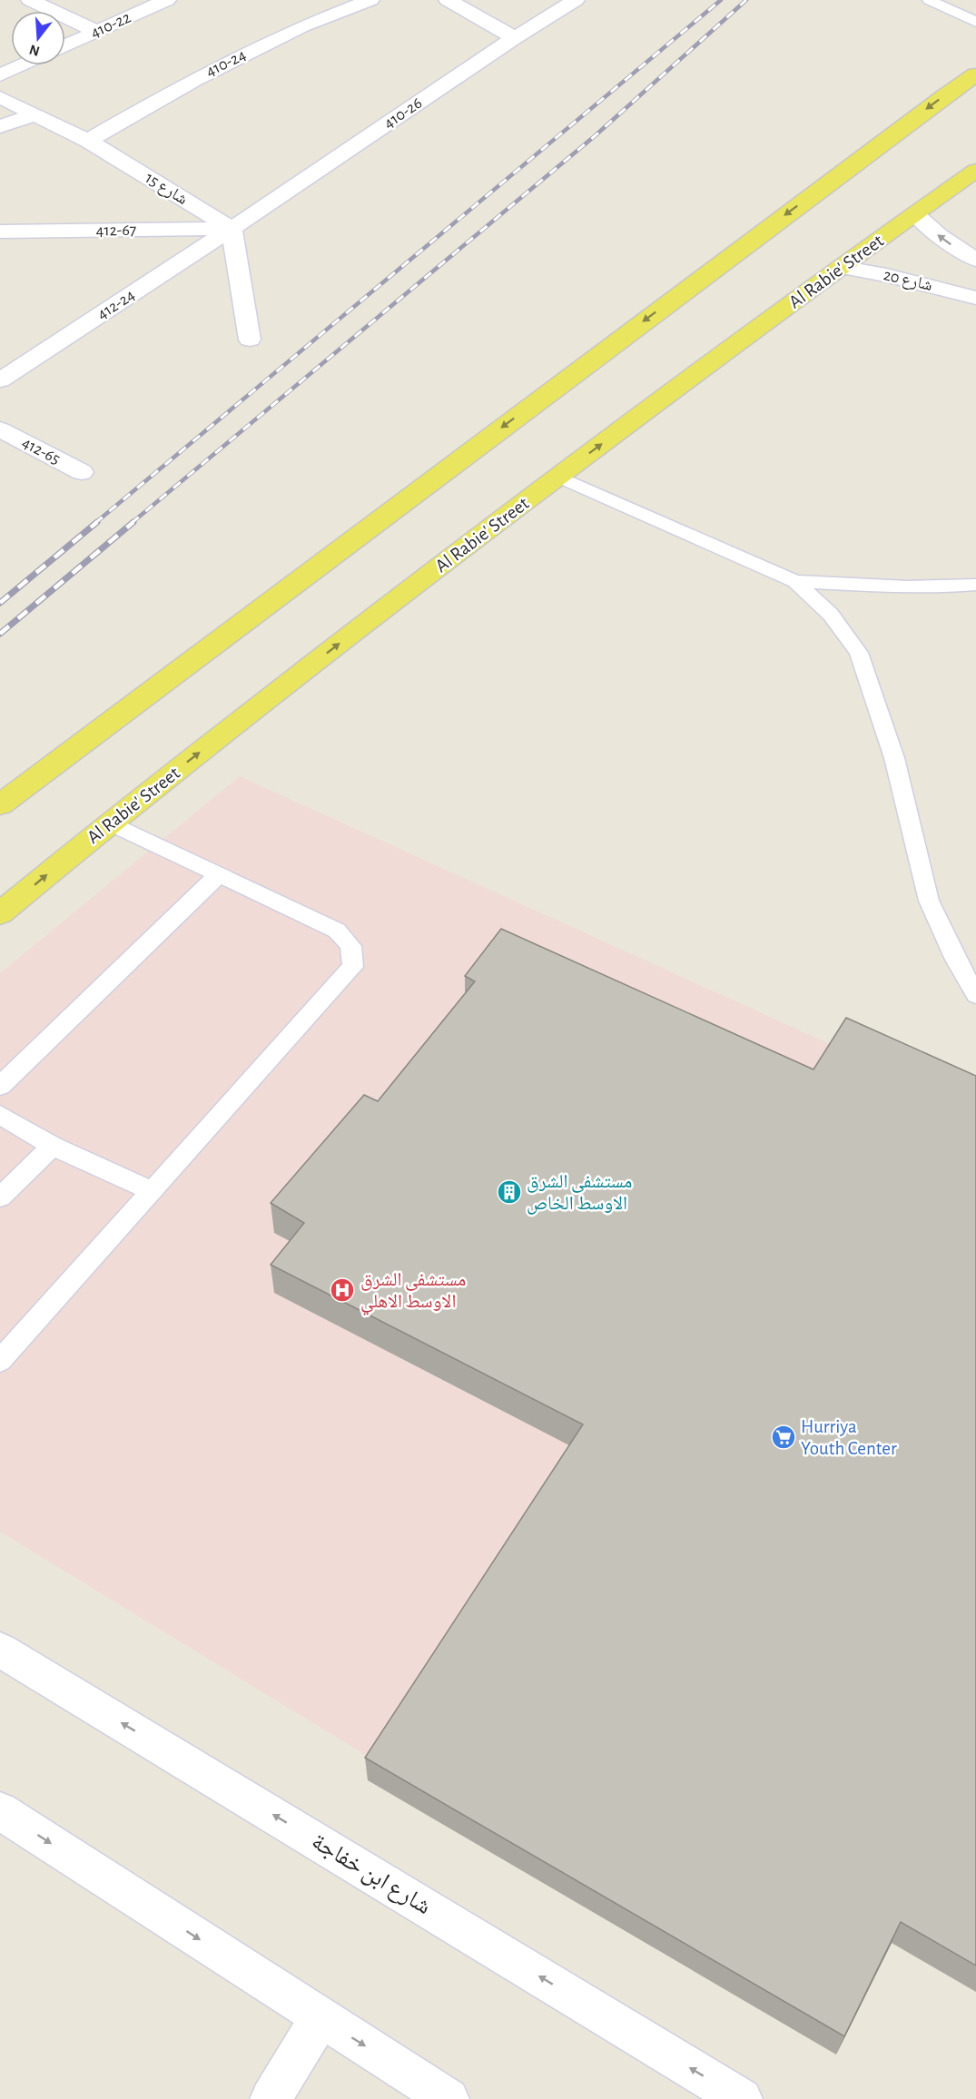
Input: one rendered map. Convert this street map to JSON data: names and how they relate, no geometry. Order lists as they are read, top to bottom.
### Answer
{
  "streets": {
    "main road": ["Al Rabie' Street"],
    "street": [
      "410-22",
      "410-24",
      "410-26",
      "شارع 15",
      "412-67",
      "شارع 20",
      "412-24",
      "412-65",
      "شارع ابن خفاجة"
    ]
  },
  "crossings": [
    ["410-24", "شارع 15"],
    ["410-26", "شارع 15"],
    ["410-26", "412-67"],
    ["410-26", "412-24"],
    ["شارع 15", "412-67"],
    ["شارع 15", "412-24"],
    ["412-67", "412-24"],
    ["Al Rabie' Street", "شارع 20"]
  ],
  "places": {
    "building": ["مستشفى الشرق الاوسط الخاص"],
    "hospital": ["مستشفى الشرق الاوسط الاهلي"],
    "supermarket": ["Hurriya Youth Center"]
  },
  "north": "bottom"
}
